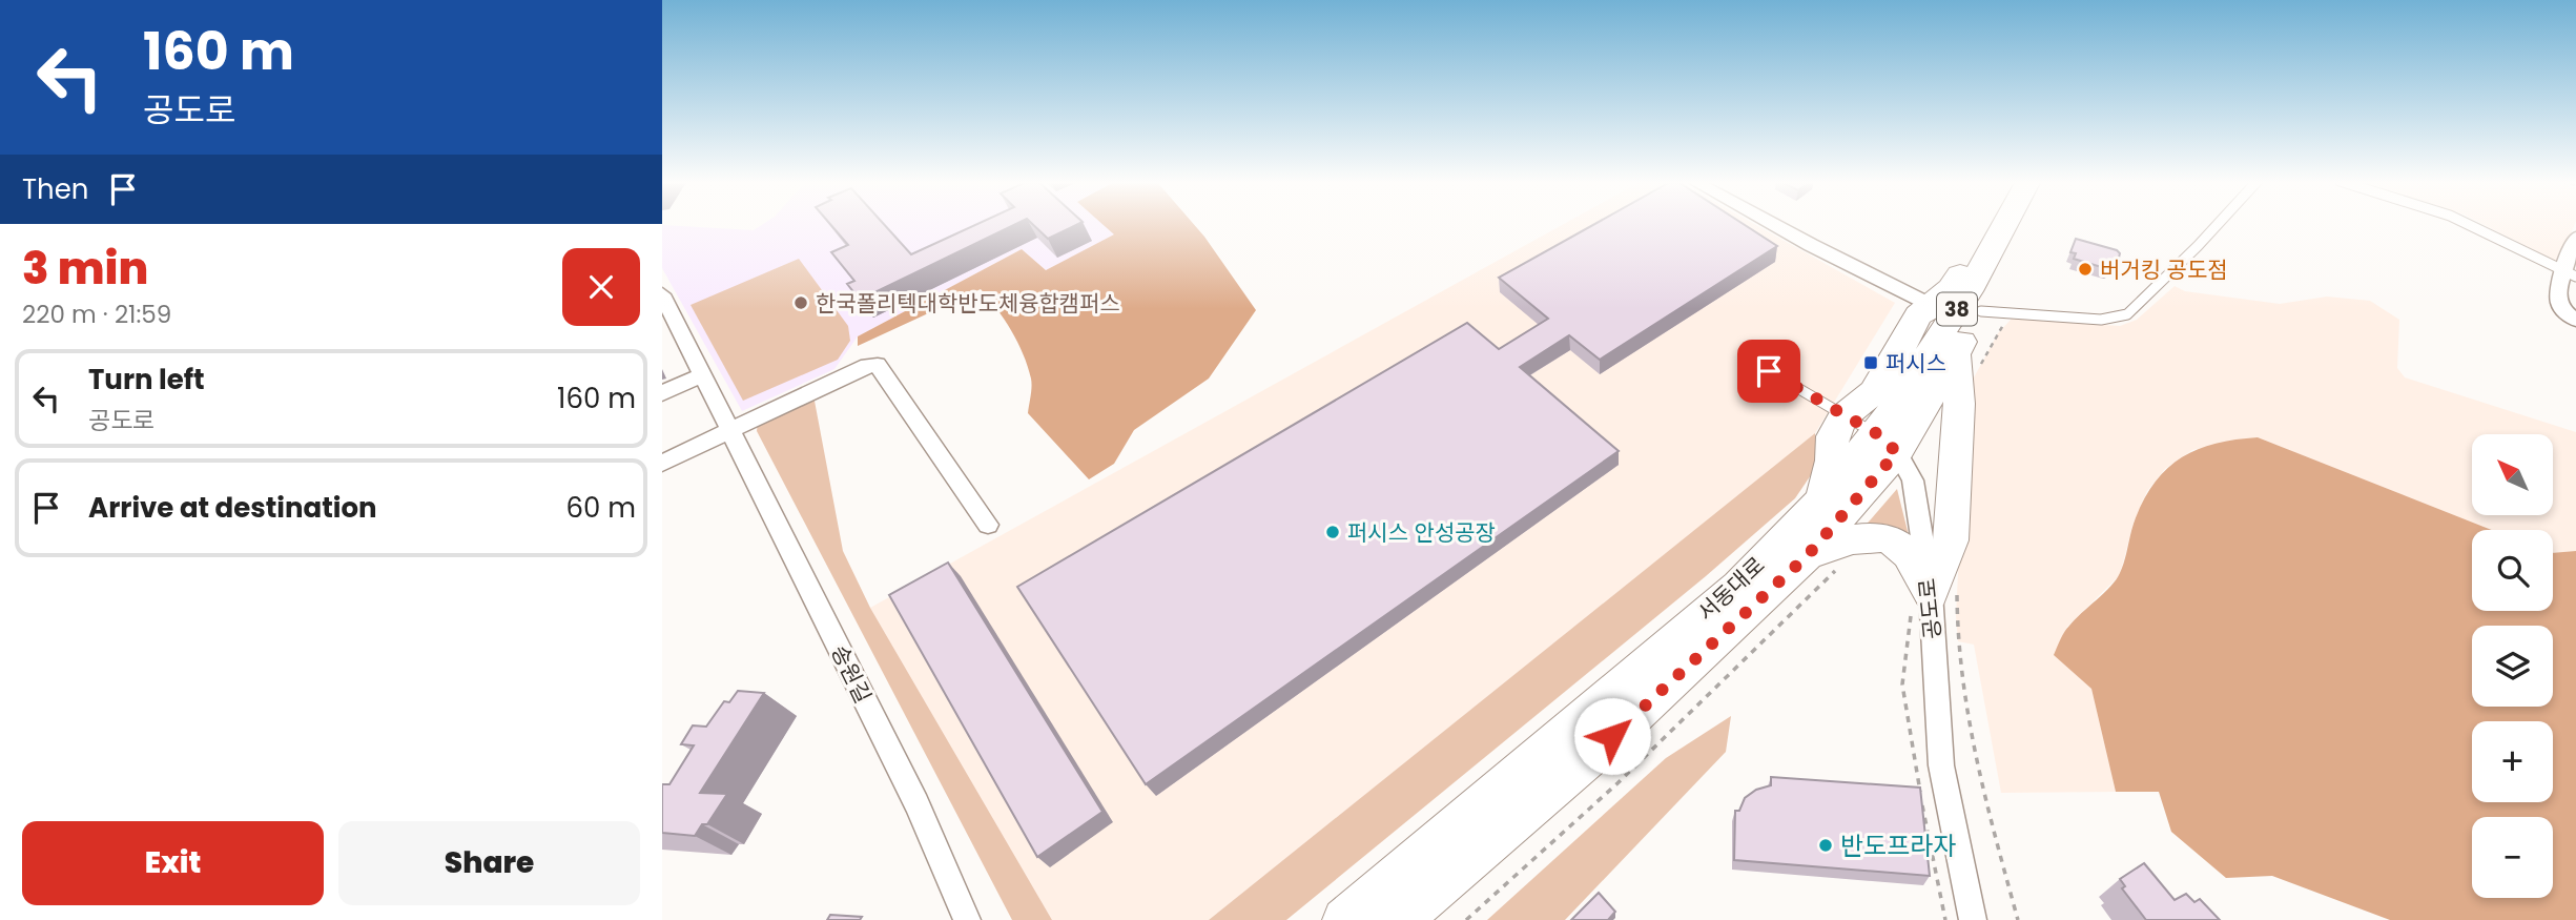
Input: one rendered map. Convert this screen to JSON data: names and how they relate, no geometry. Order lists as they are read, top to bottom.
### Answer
{
  "streets": {
    "main road": ["38", "서동대로"],
    "street": ["공도로", "송원길"]
  },
  "crossings": [
    ["서동대로", "공도로"]
  ],
  "places": {
    "other": [
      "버거킹 공도점",
      "한국폴리텍대학반도체융합캠퍼스",
      "퍼시스 안성공장",
      "반도프라자"
    ],
    "transit": ["퍼시스"]
  },
  "north": "top left",
  "page": {
    "turn": ["160 m", "공도로"],
    "then": "Then",
    "heading": ["3 min", "220 m · 21:59"],
    "list": [
      {
        "name": "Turn left",
        "note": "공도로",
        "value": "160 m"
      },
      {
        "name": "Arrive at destination",
        "value": "60 m"
      }
    ],
    "map_buttons": ["+", "−"],
    "buttons": ["Exit", "Share"]
  }
}
